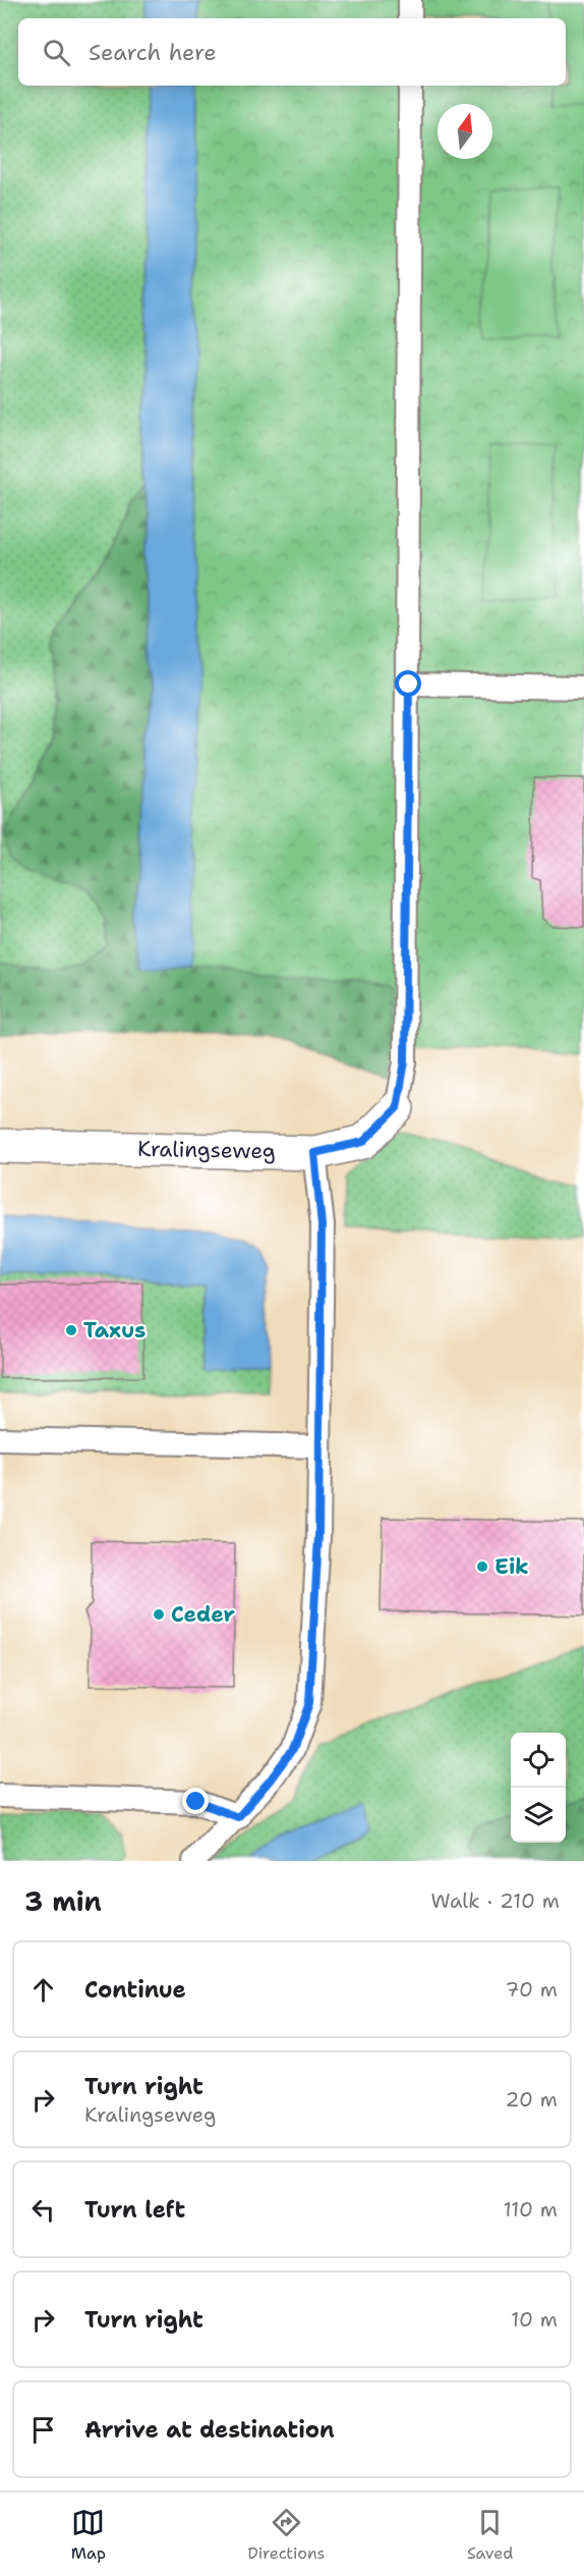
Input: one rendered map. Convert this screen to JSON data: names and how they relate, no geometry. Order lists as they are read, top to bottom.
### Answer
{
  "streets": {
    "street": ["Kralingseweg"]
  },
  "places": ["Taxus", "Eik", "Ceder"],
  "north": "top",
  "page": {
    "search": "Search here",
    "heading": ["3 min", "Walk · 210 m"],
    "list": [
      ["Continue", "70 m"],
      ["Turn right", "Kralingseweg", "20 m"],
      ["Turn left", "110 m"],
      ["Turn right", "10 m"],
      "Arrive at destination"
    ],
    "nav": ["Map", "Directions", "Saved"]
  }
}
